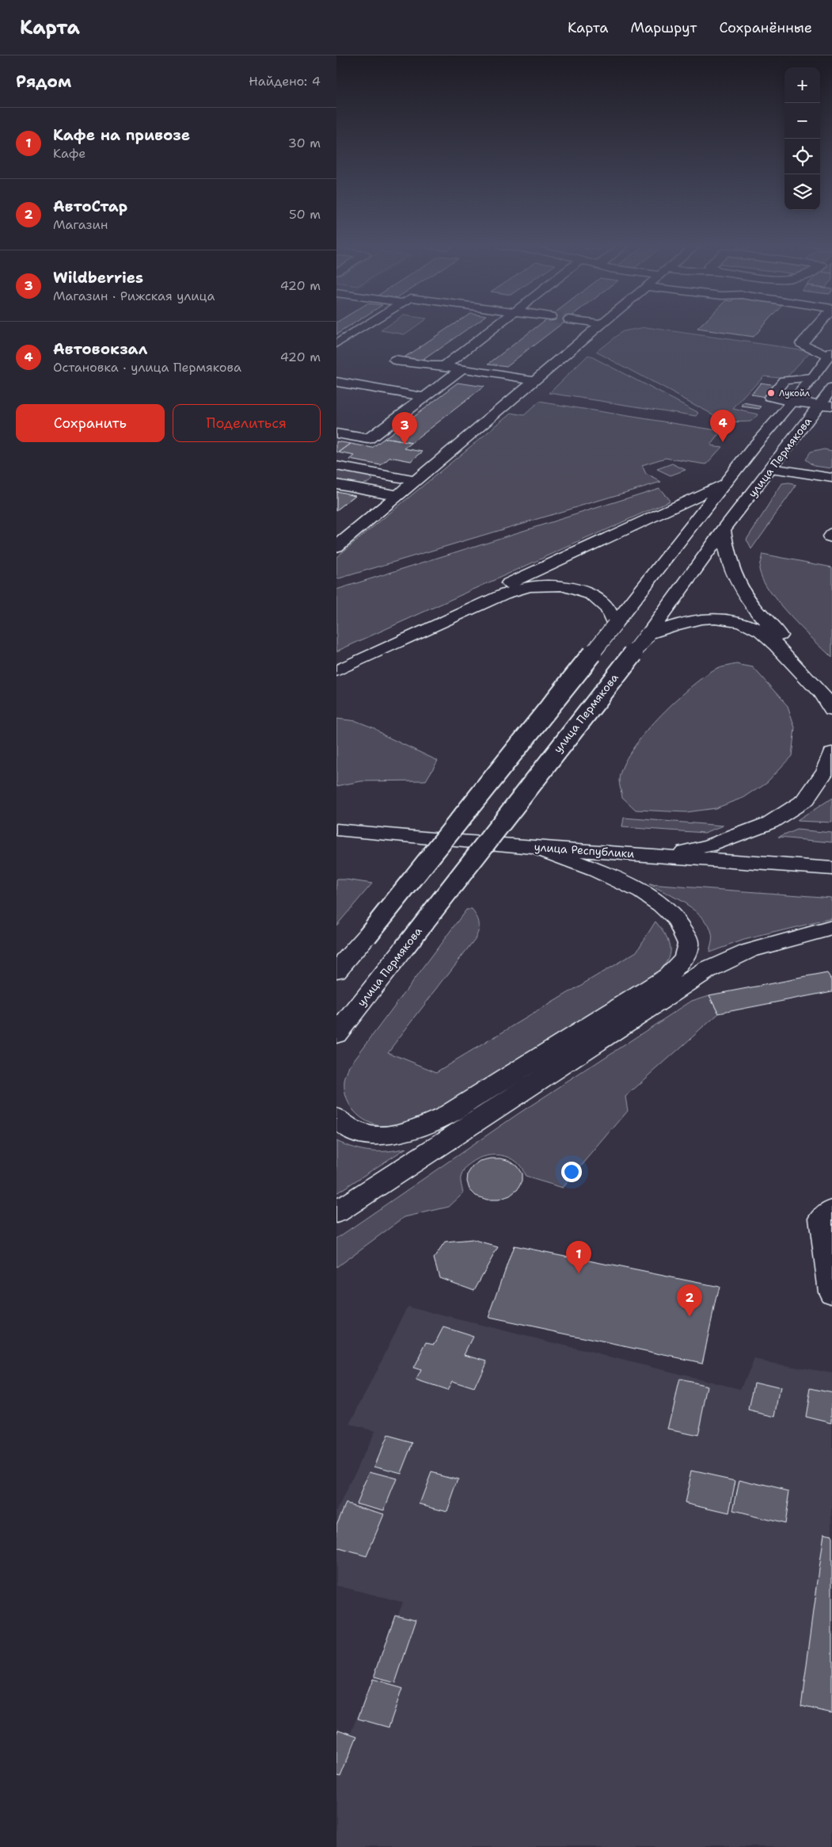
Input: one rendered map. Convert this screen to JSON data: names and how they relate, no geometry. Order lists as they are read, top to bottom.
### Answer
{
  "streets": {
    "main road": ["улица Пермякова", "улица Республики"]
  },
  "places": ["Лукойл"],
  "page": {
    "header": "Карта",
    "nav": ["Карта", "Маршрут", "Сохранённые"],
    "heading": ["Рядом", "Найдено: 4"],
    "map_buttons": ["+", "−"],
    "list": [
      {
        "mark": "1",
        "name": "Кафе на привозе",
        "note": "Кафе",
        "value": "30 m"
      },
      {
        "mark": "2",
        "name": "АвтоСтар",
        "note": "Магазин",
        "value": "50 m"
      },
      {
        "mark": "3",
        "name": "Wildberries",
        "note": "Магазин · Рижская улица",
        "value": "420 m"
      },
      {
        "mark": "4",
        "name": "Автовокзал",
        "note": "Остановка · улица Пермякова",
        "value": "420 m"
      }
    ],
    "buttons": ["Сохранить", "Поделиться"],
    "pins": [
      "4",
      "3",
      "1",
      "2"
    ]
  }
}
